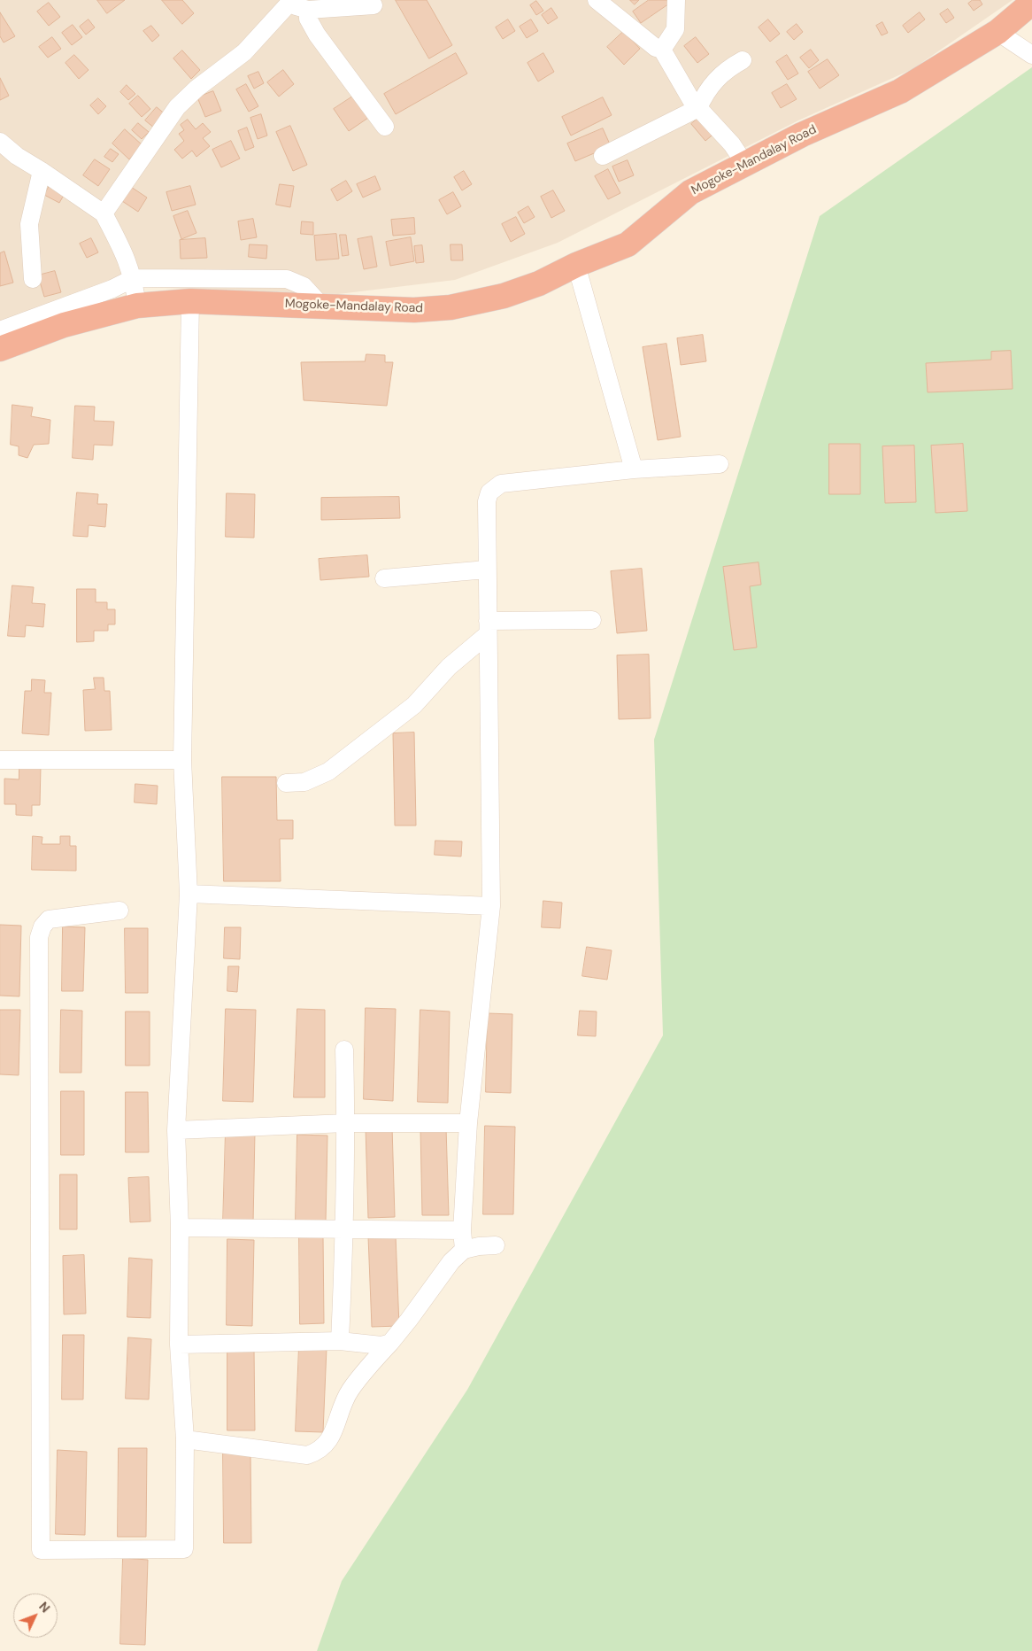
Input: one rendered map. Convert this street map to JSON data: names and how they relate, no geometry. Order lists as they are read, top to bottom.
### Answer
{
  "streets": {
    "highway": ["Mogoke-Mandalay Road"]
  },
  "north": "top right"
}
